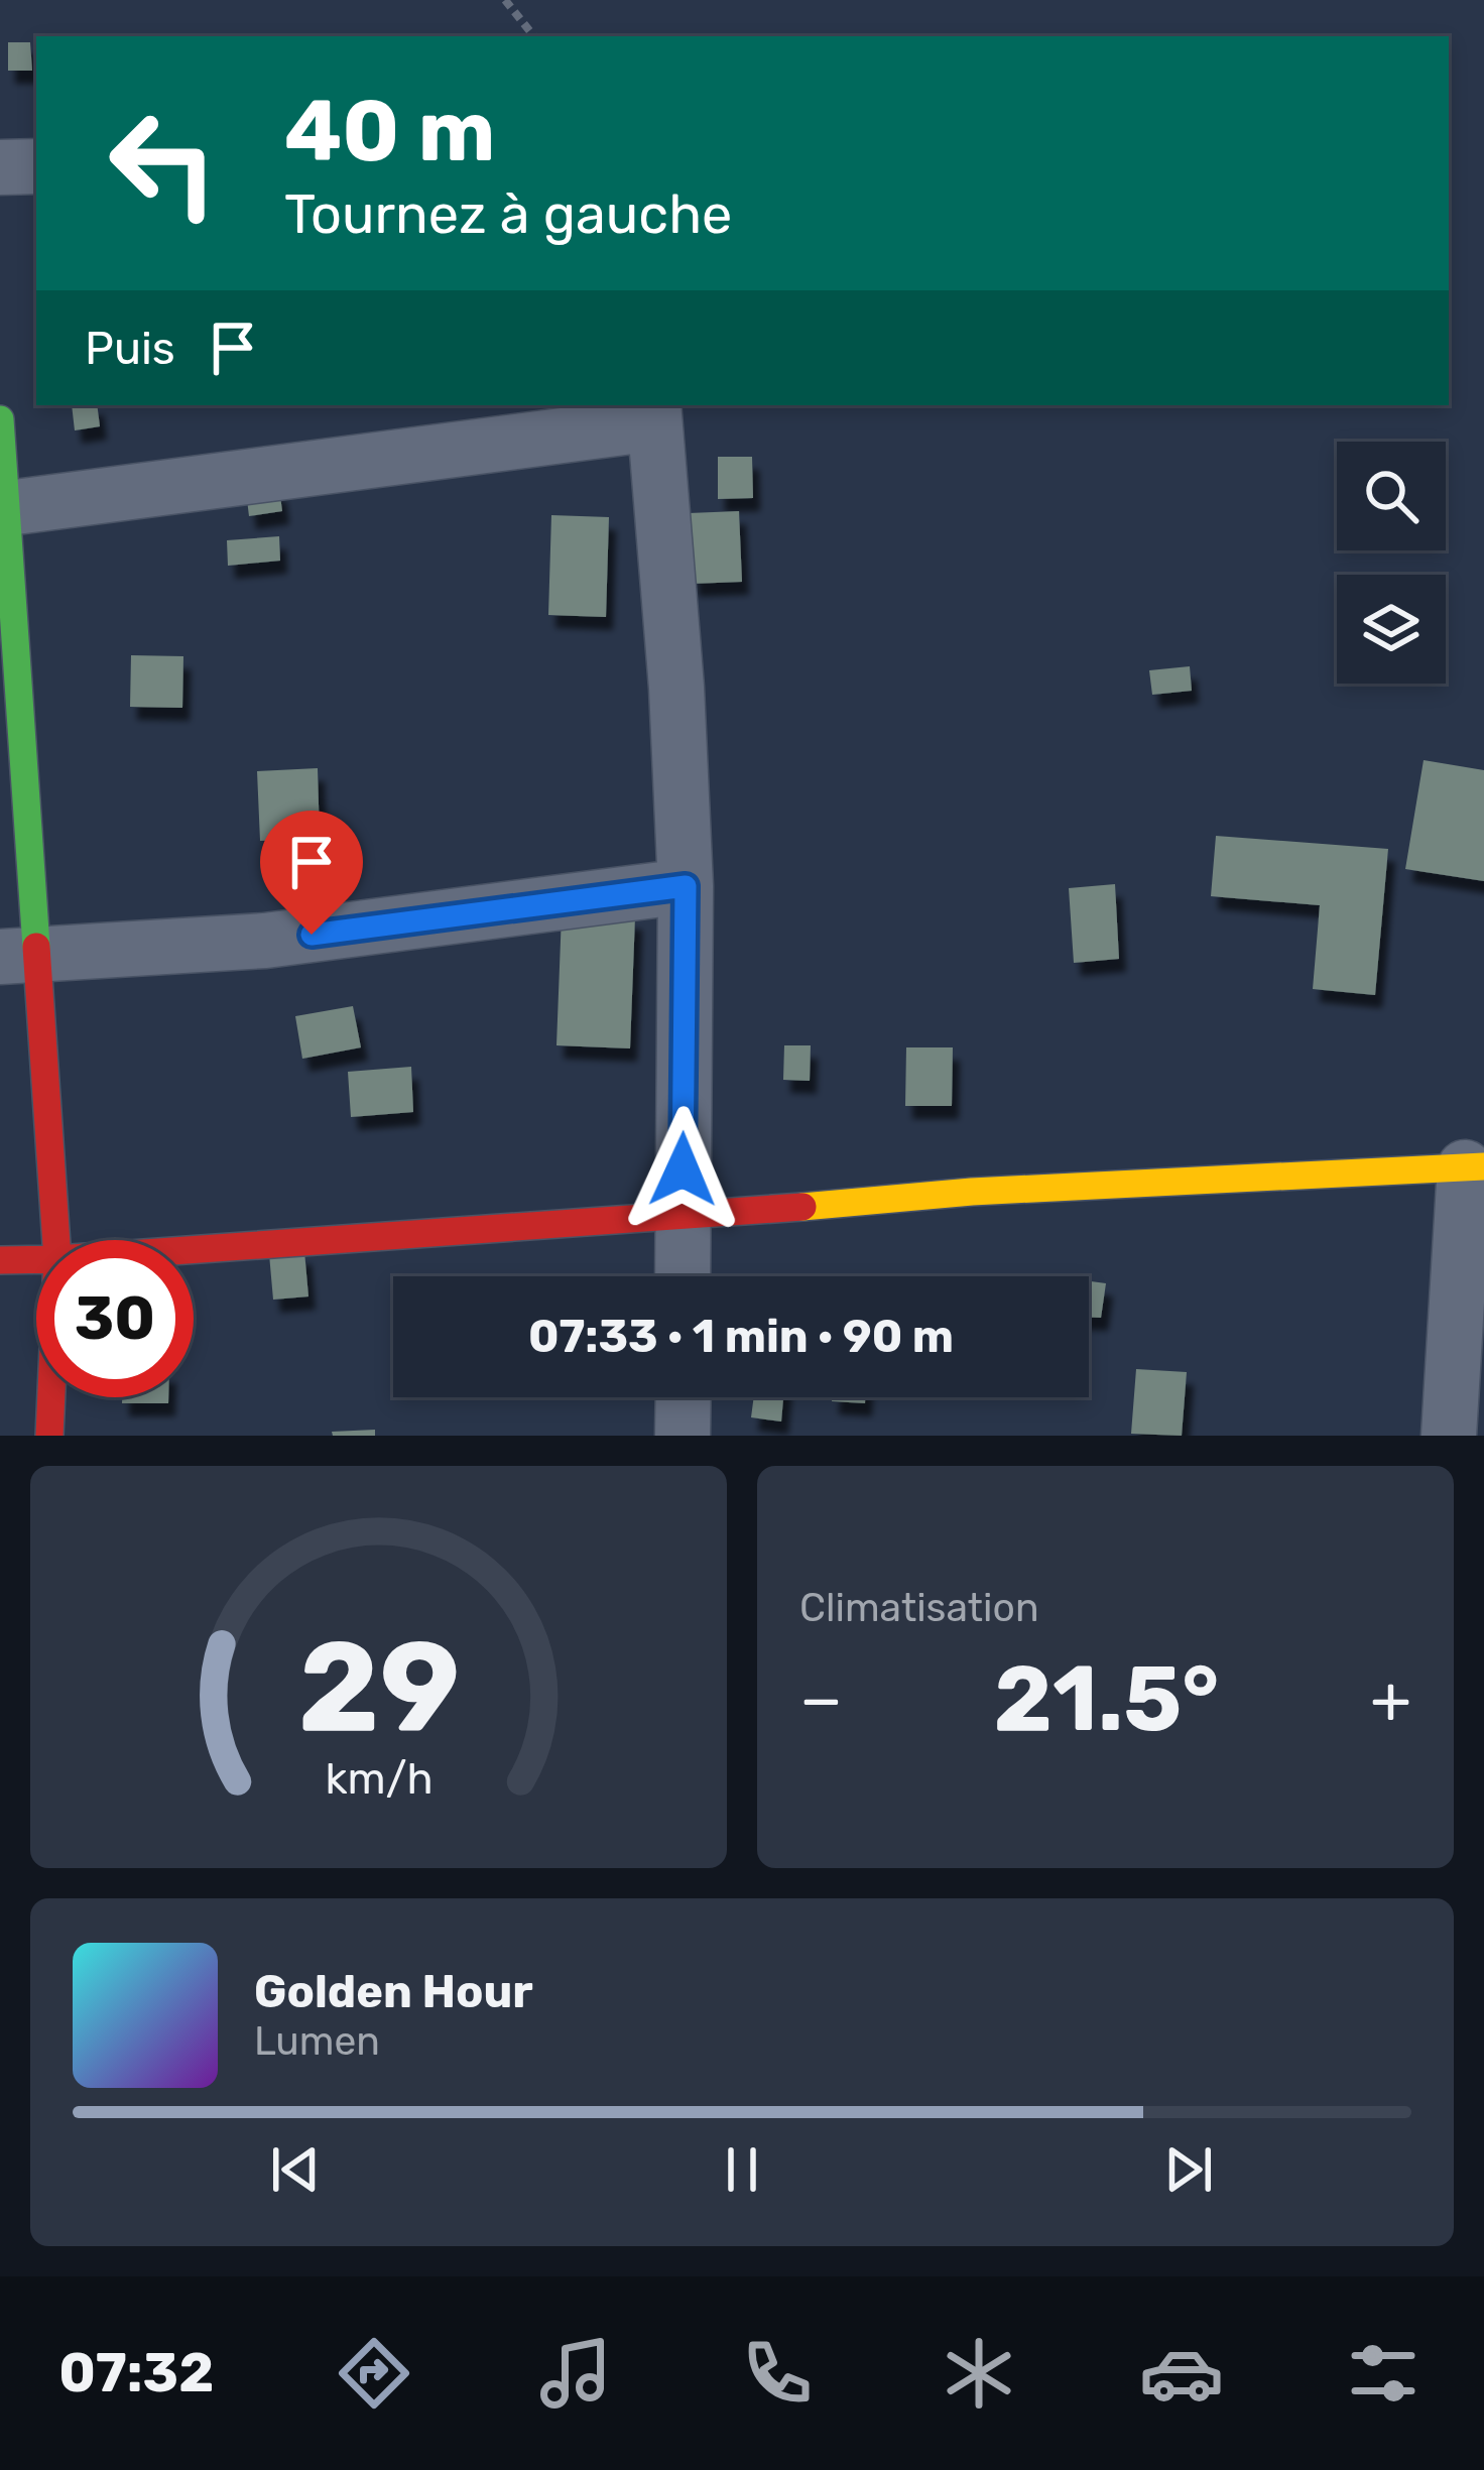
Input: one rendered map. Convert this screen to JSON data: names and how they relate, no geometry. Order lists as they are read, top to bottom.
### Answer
{
  "page": {
    "turn": ["40 m", "Tournez à gauche"],
    "then": "Puis",
    "limit": "30",
    "trip": "07:33 · 1 min · 90 m",
    "tile": "Climatisation",
    "heat": ["−", "21.5°", "+"],
    "song": ["Golden Hour", "Lumen"],
    "tabs": "07:32",
    "gauge": ["29", "km/h"]
  }
}
